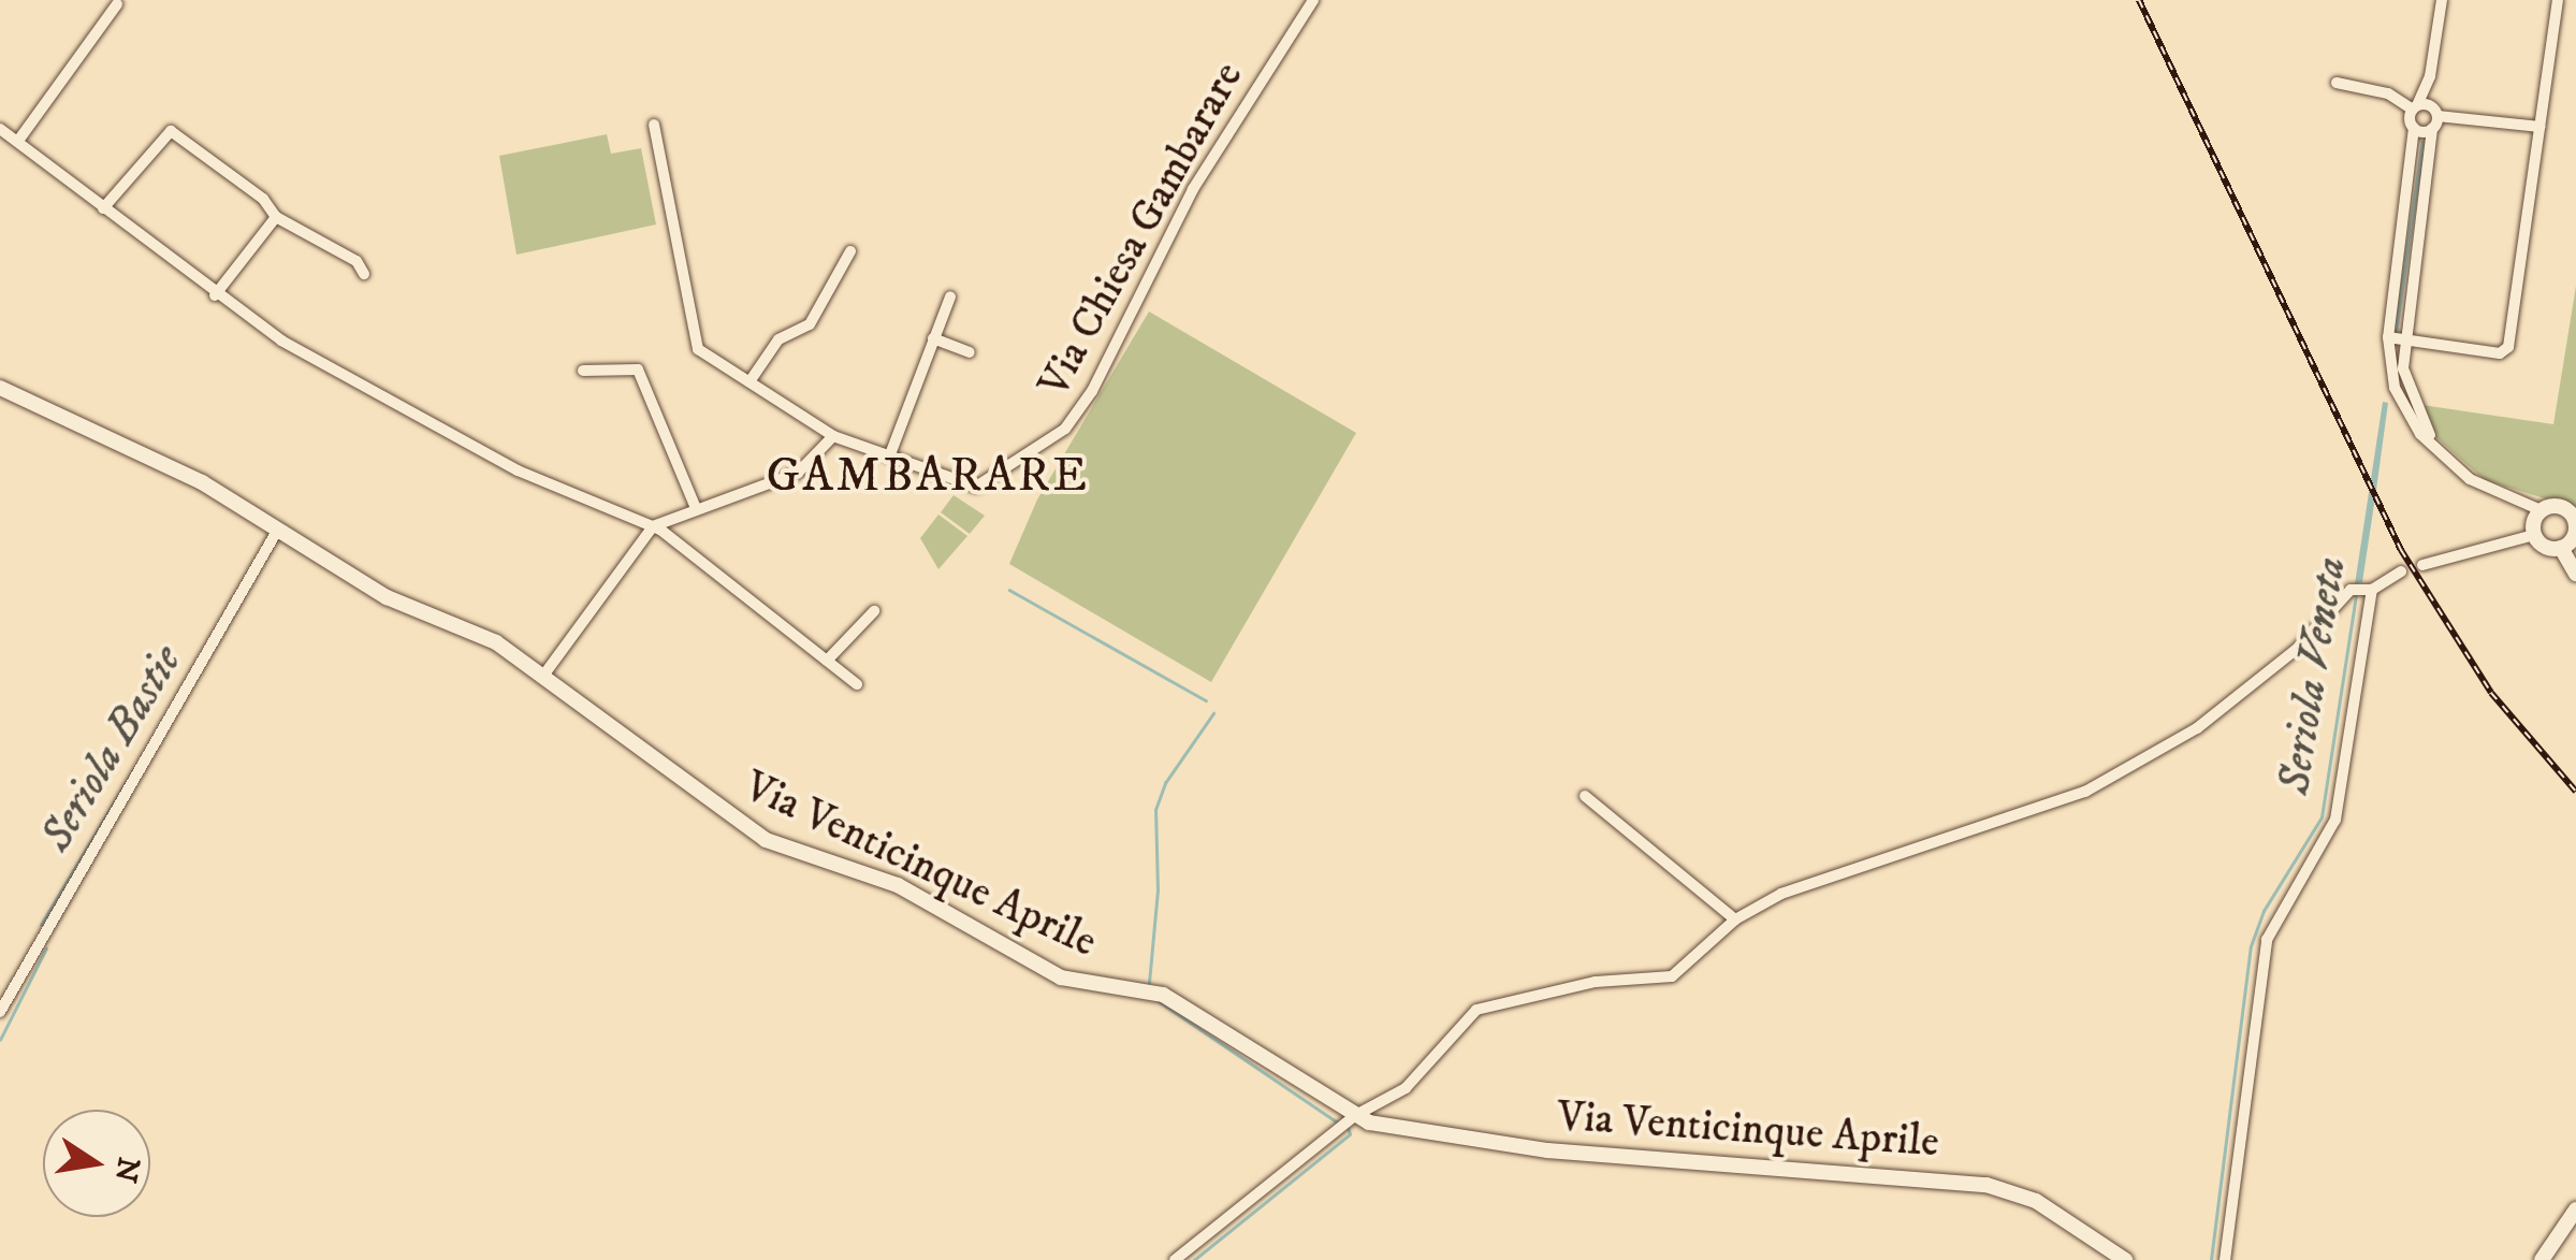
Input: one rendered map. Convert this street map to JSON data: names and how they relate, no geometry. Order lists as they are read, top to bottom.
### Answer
{
  "streets": {
    "street": ["Via Chiesa Gambarare", "Via Venticinque Aprile"]
  },
  "districts": ["GAMBARARE"],
  "water": ["Seriola Veneta", "Seriola Bastie"],
  "north": "right"
}
